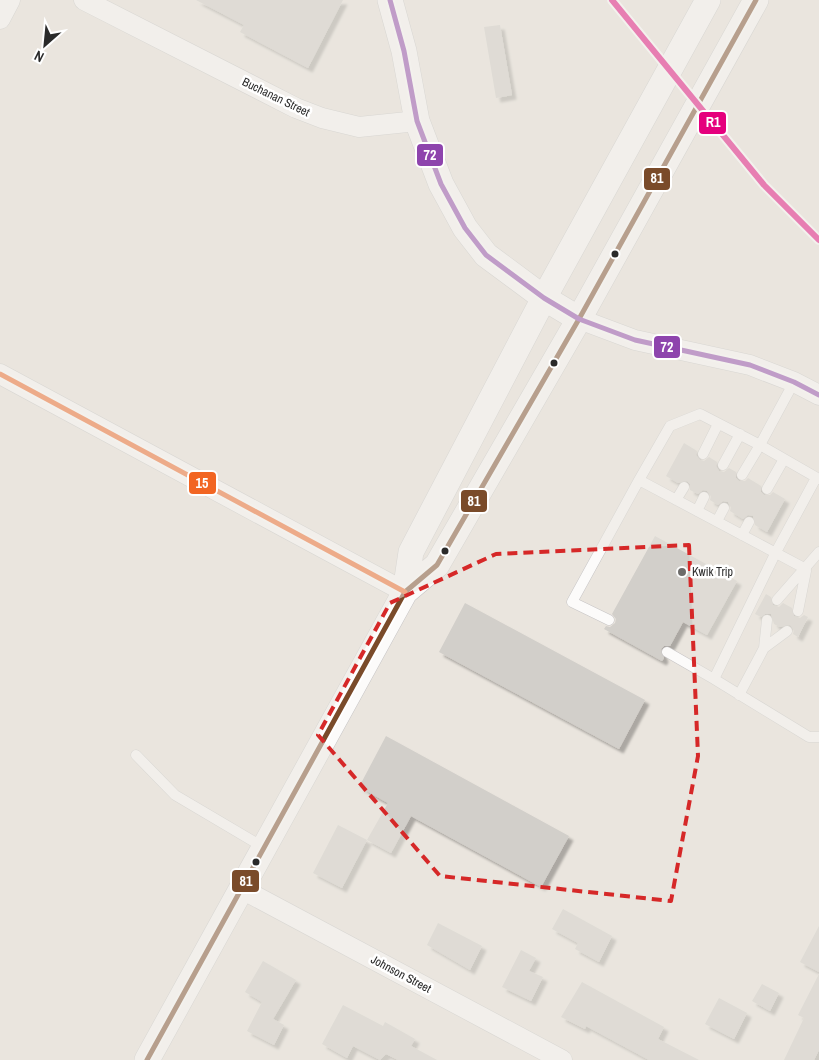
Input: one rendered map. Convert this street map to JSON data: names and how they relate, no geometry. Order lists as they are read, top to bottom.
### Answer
{
  "streets": {
    "street": ["Buchanan Street", "Johnson Street"]
  },
  "places": ["Kwik Trip"],
  "lines": [
    "transit line R1",
    "transit line 81",
    "transit line 72",
    "transit line 15"
  ],
  "north": "bottom left"
}
